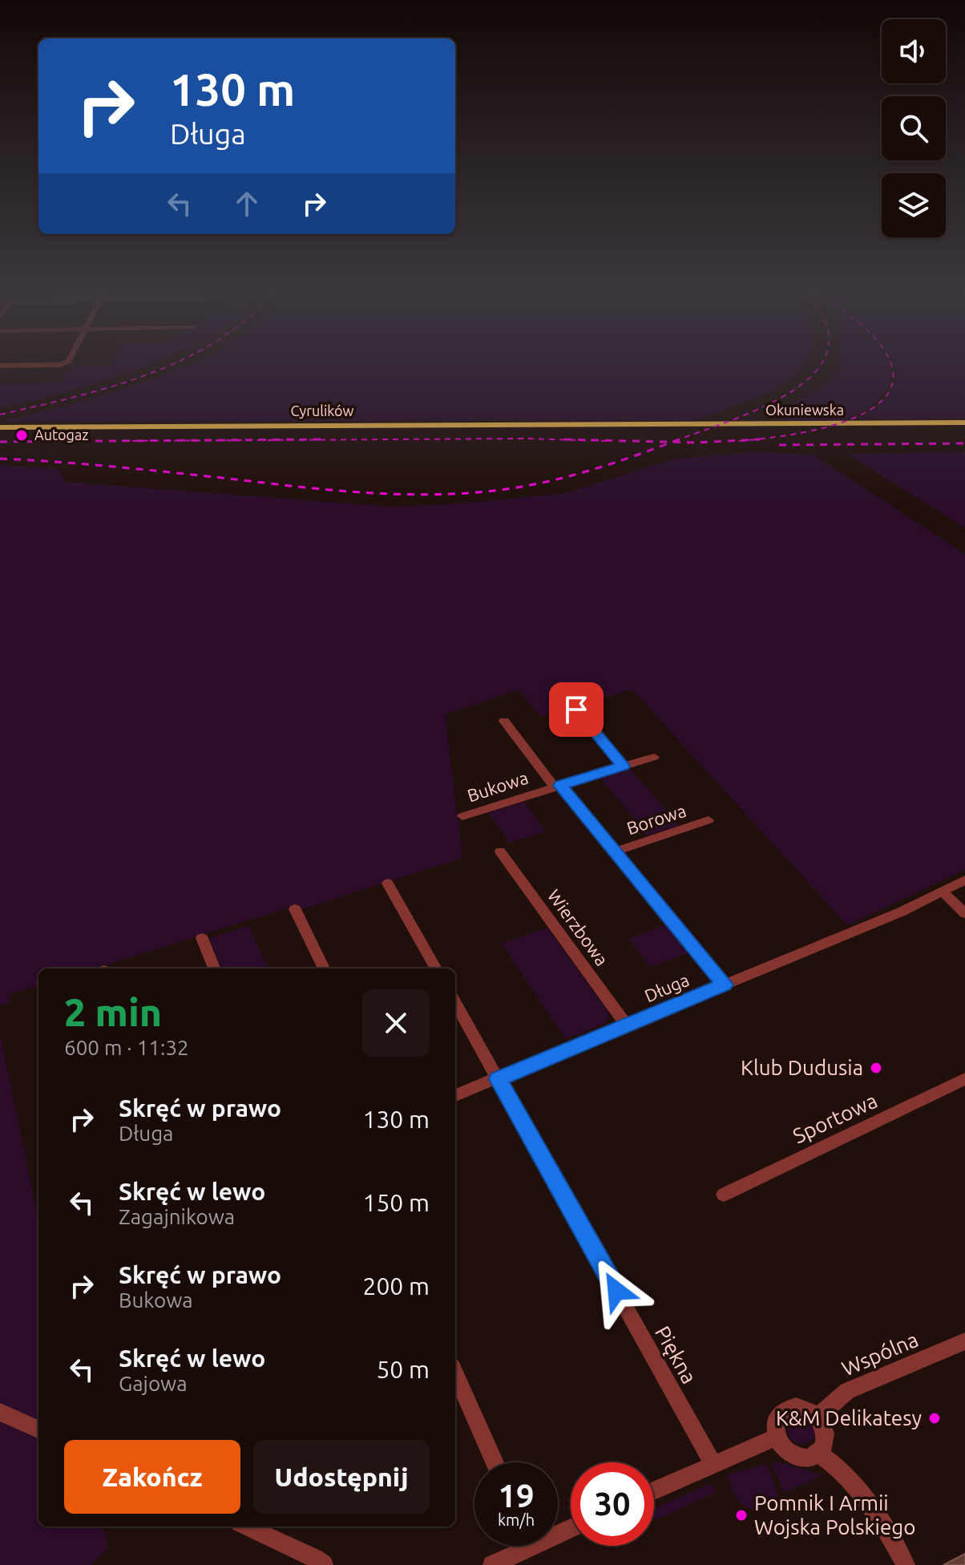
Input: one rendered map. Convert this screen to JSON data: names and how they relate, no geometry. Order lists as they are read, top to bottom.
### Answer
{
  "streets": {
    "main road": ["Okuniewska", "Cyrulików"],
    "street": [
      "Bukowa",
      "Borowa",
      "Wierzbowa",
      "Długa",
      "Sportowa",
      "Wspólna",
      "Piękna"
    ]
  },
  "crossings": [
    ["Okuniewska", "Cyrulików"],
    ["Wierzbowa", "Długa"],
    ["Długa", "Piękna"]
  ],
  "places": [
    "Autogaz",
    "Klub Dudusia",
    "K&M Delikatesy",
    "Pomnik I Armii Wojska Polskiego"
  ],
  "page": {
    "turn": ["130 m", "Długa"],
    "heading": ["2 min", "600 m · 11:32"],
    "list": [
      {
        "name": "Skręć w prawo",
        "note": "Długa",
        "value": "130 m"
      },
      {
        "name": "Skręć w lewo",
        "note": "Zagajnikowa",
        "value": "150 m"
      },
      {
        "name": "Skręć w prawo",
        "note": "Bukowa",
        "value": "200 m"
      },
      {
        "name": "Skręć w lewo",
        "note": "Gajowa",
        "value": "50 m"
      }
    ],
    "buttons": ["Zakończ", "Udostępnij"],
    "speed": "19 km/h",
    "limit": "30"
  }
}
